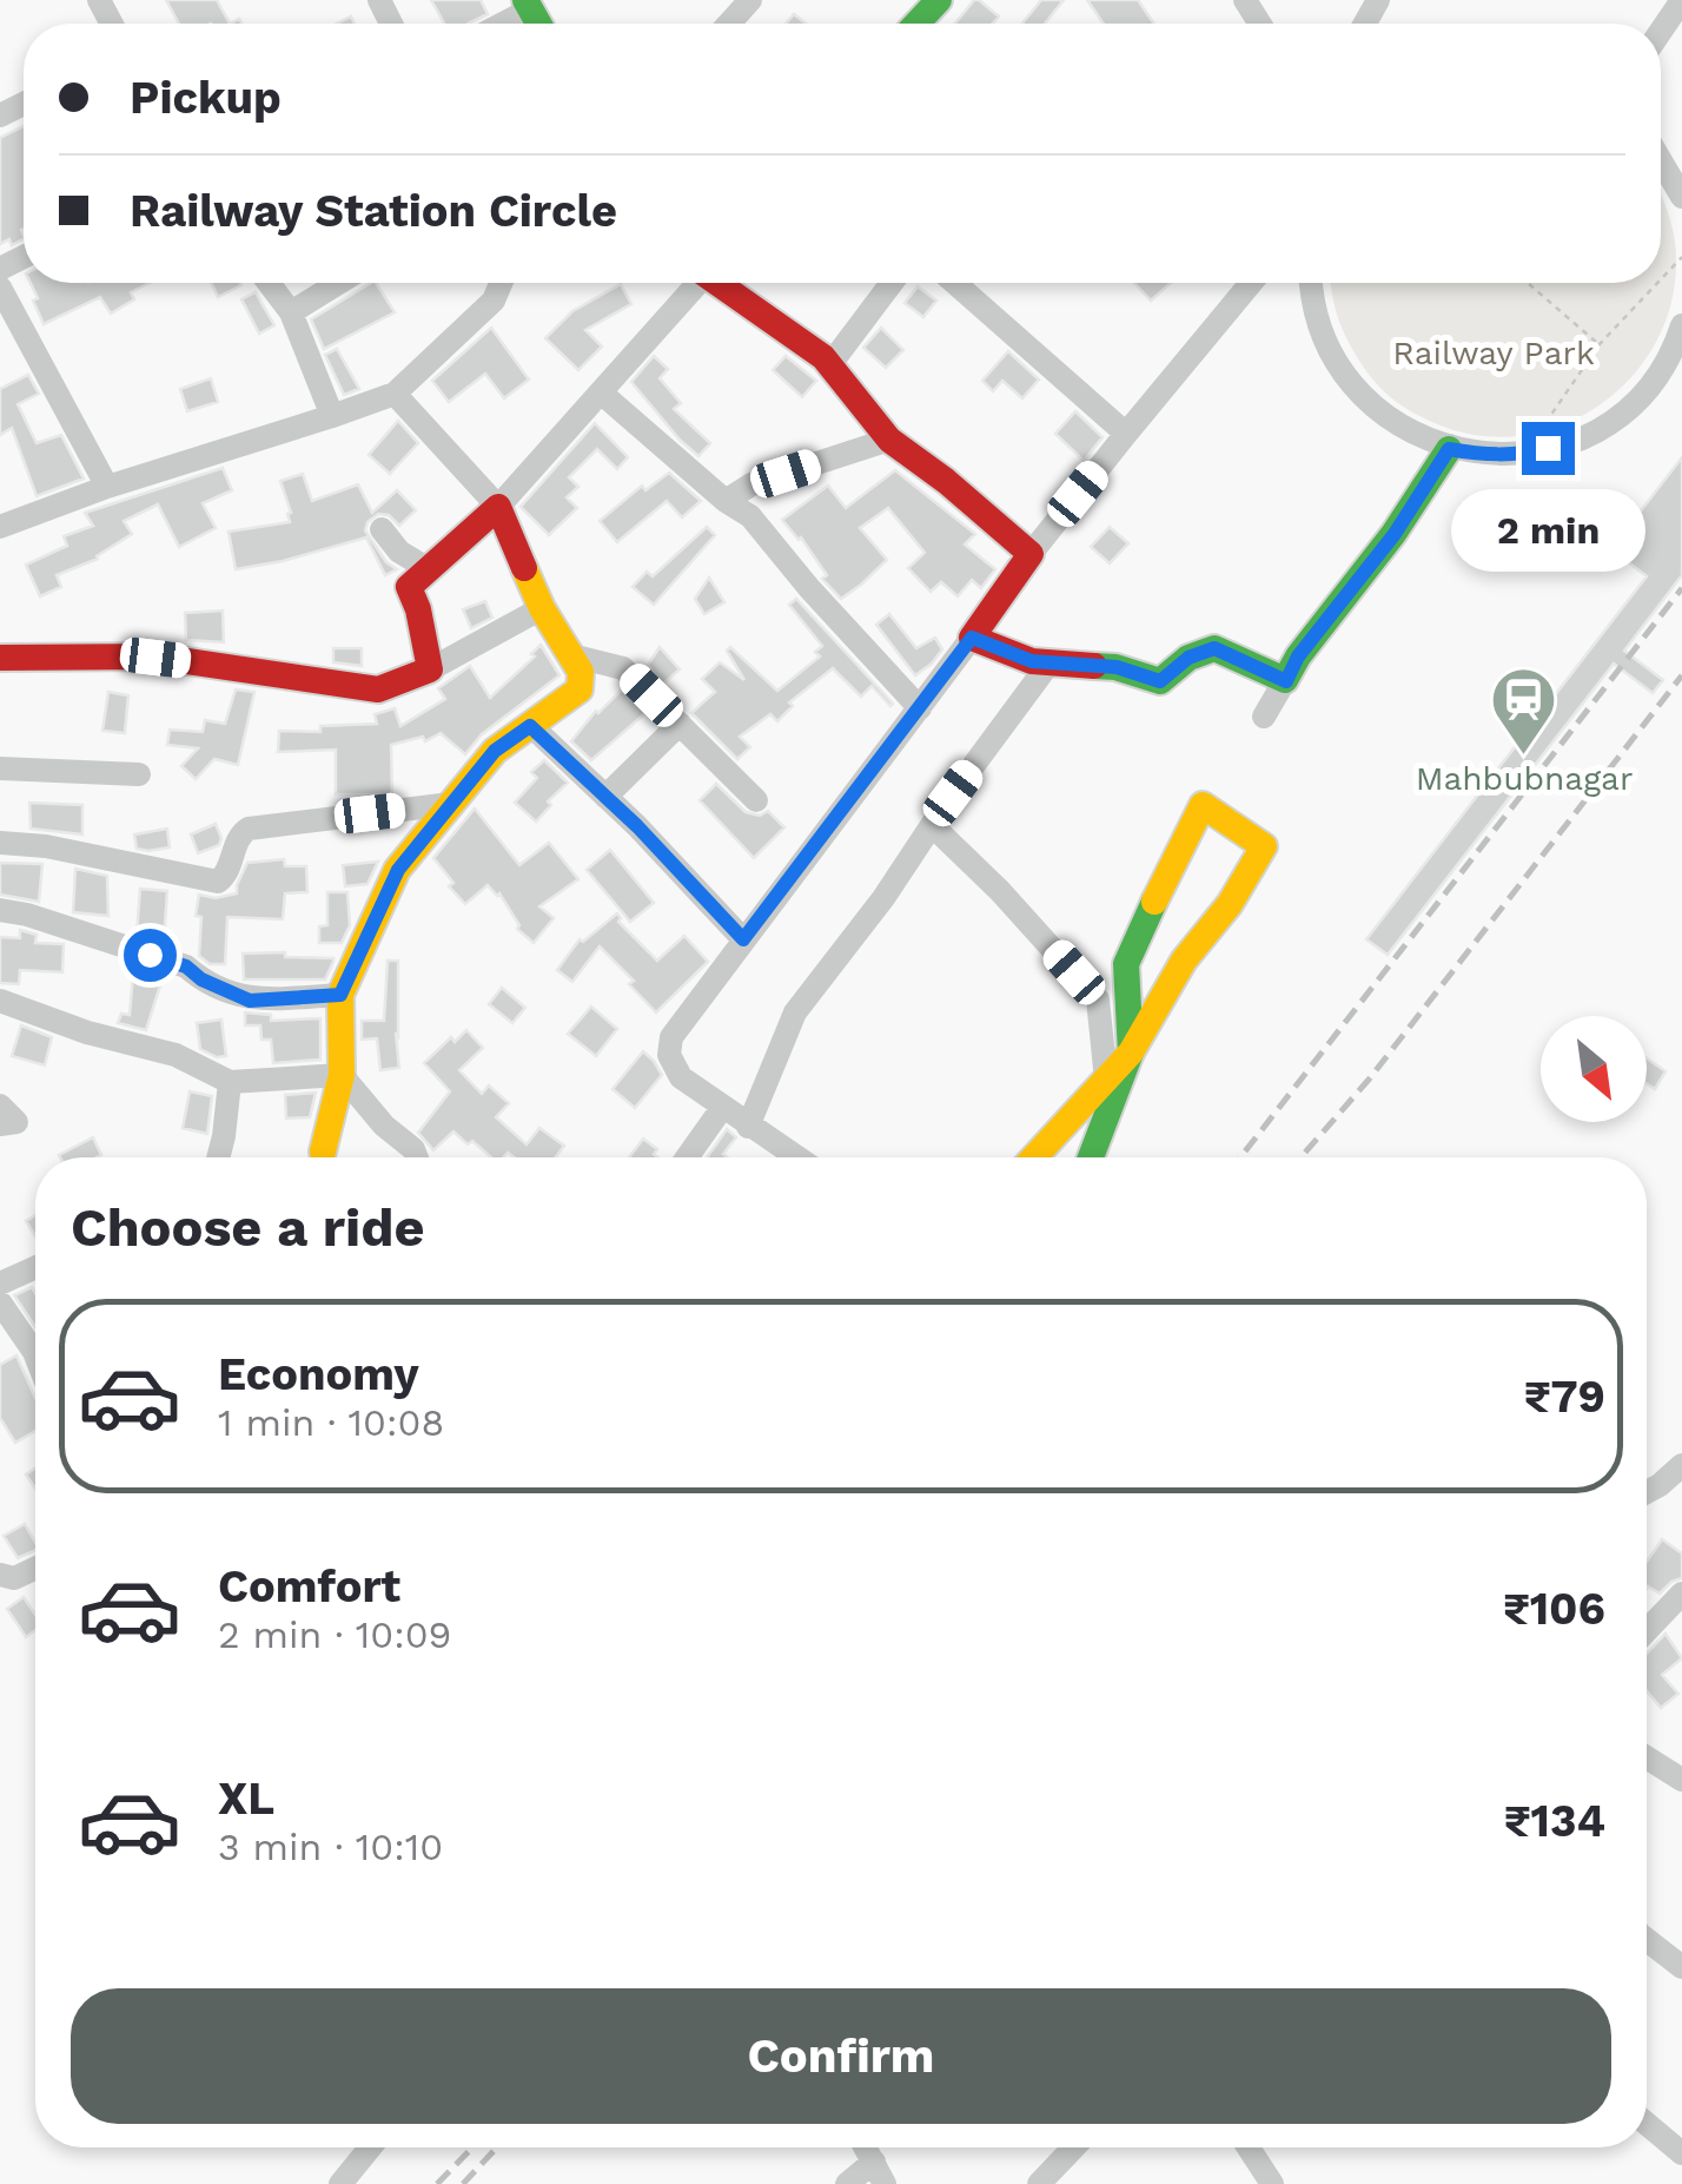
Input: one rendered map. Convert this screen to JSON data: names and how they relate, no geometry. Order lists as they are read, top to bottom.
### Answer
{
  "parks": ["Railway Park"],
  "places": {
    "station": ["Mahbubnagar"]
  },
  "north": "bottom right",
  "page": {
    "banner": ["Pickup", "Railway Station Circle"],
    "bubble": "2 min",
    "heading": "Choose a ride",
    "list": [
      {
        "name": "Economy",
        "note": "1 min · 10:08",
        "value": "₹79"
      },
      {
        "name": "Comfort",
        "note": "2 min · 10:09",
        "value": "₹106"
      },
      {
        "name": "XL",
        "note": "3 min · 10:10",
        "value": "₹134"
      }
    ],
    "buttons": "Confirm"
  }
}
